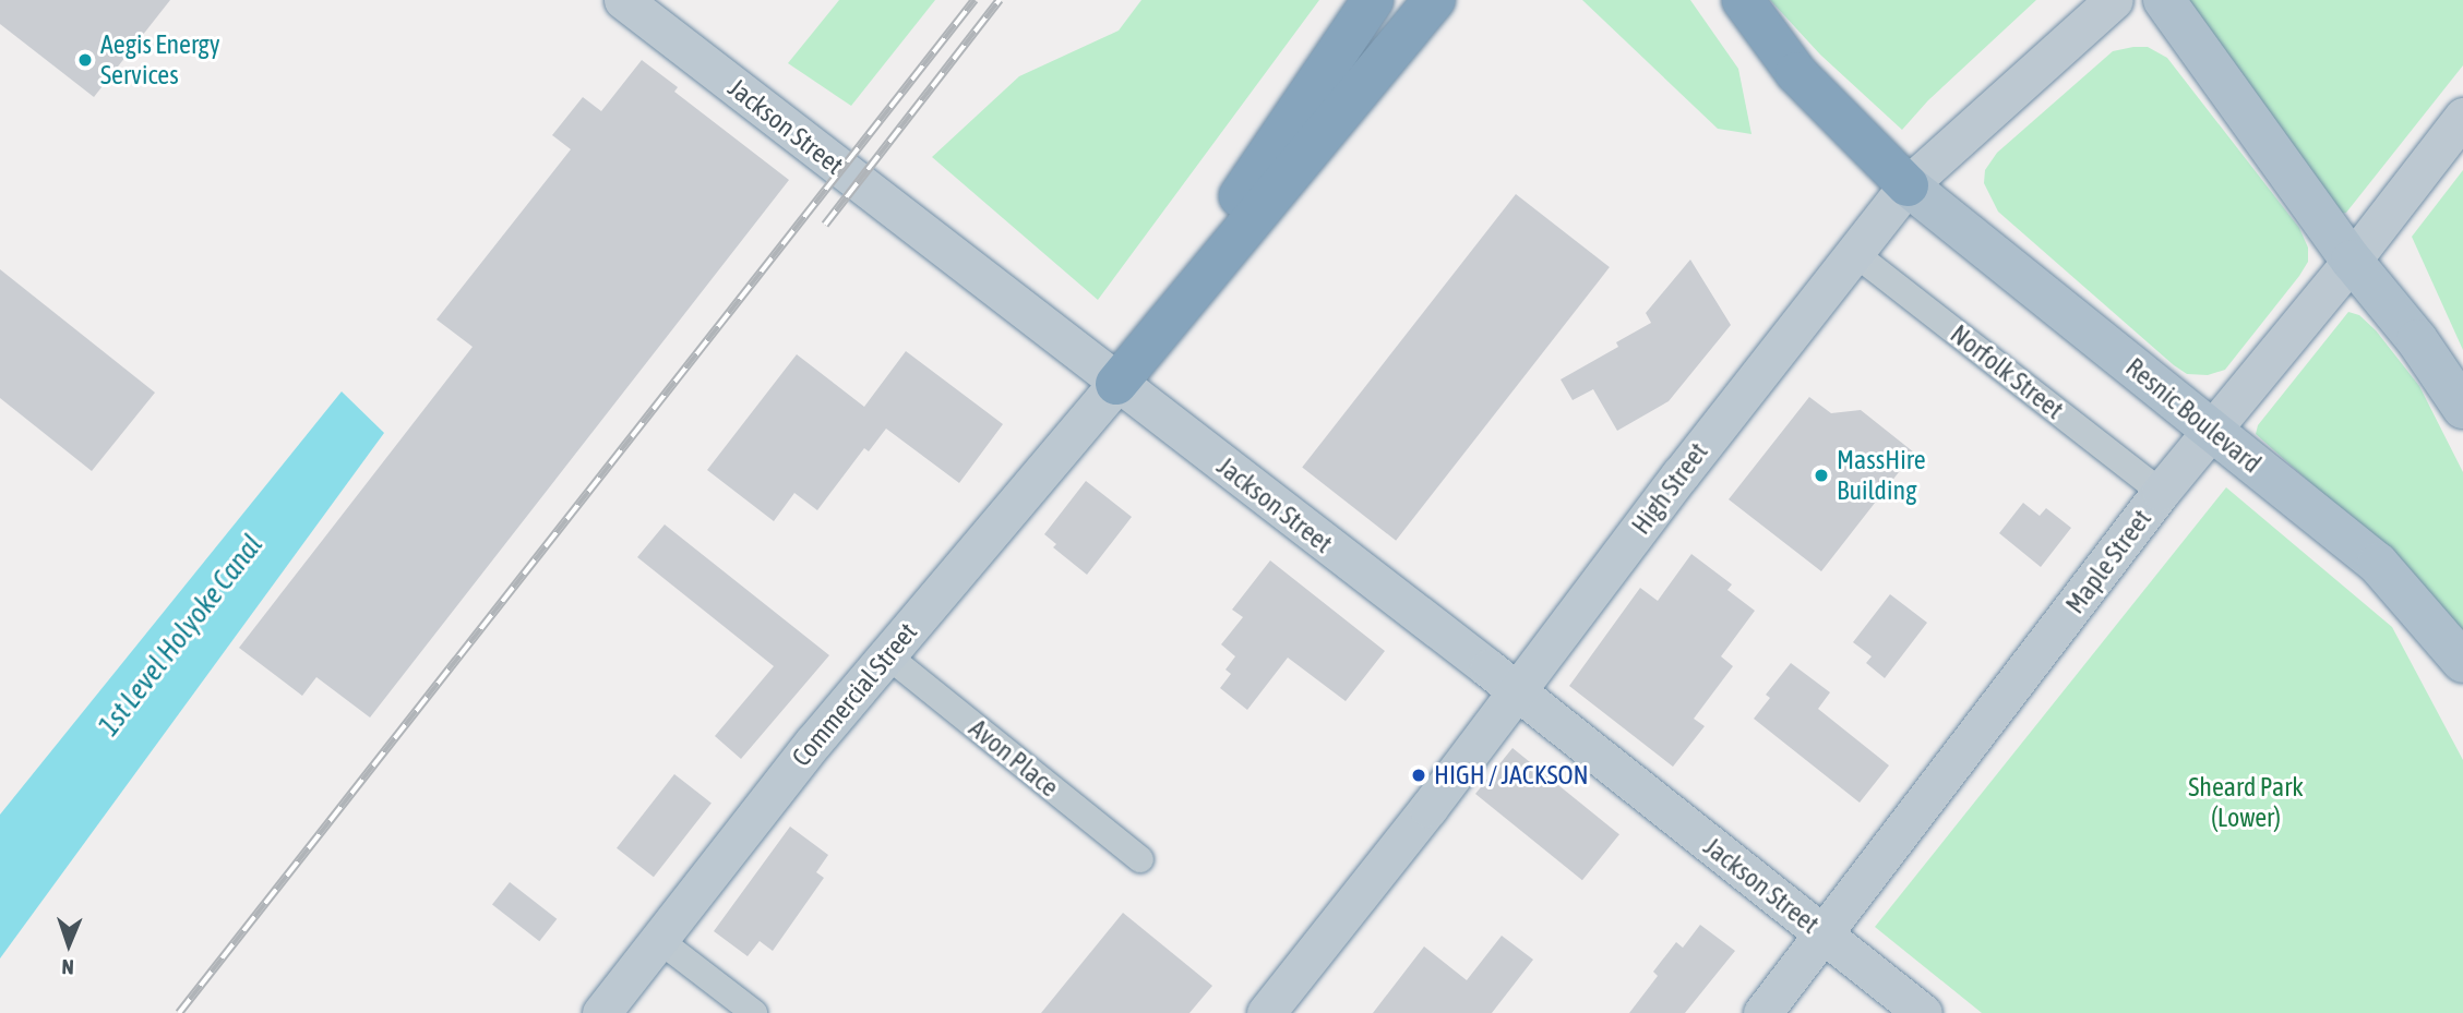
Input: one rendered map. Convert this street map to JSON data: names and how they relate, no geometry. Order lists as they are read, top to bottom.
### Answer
{
  "streets": {
    "main road": [
      "Jackson Street",
      "Resnic Boulevard",
      "High Street",
      "Maple Street",
      "Commercial Street"
    ],
    "street": ["Norfolk Street", "Avon Place"]
  },
  "crossings": [
    ["Jackson Street", "High Street"],
    ["Jackson Street", "Maple Street"],
    ["Jackson Street", "Commercial Street"],
    ["Norfolk Street", "High Street"],
    ["Norfolk Street", "Maple Street"],
    ["Resnic Boulevard", "High Street"],
    ["Resnic Boulevard", "Maple Street"],
    ["Commercial Street", "Avon Place"]
  ],
  "water": ["1st Level Holyoke Canal"],
  "parks": ["Sheard Park (Lower)"],
  "places": ["Aegis Energy Services", "MassHire Building", "HIGH / JACKSON"],
  "north": "bottom"
}
